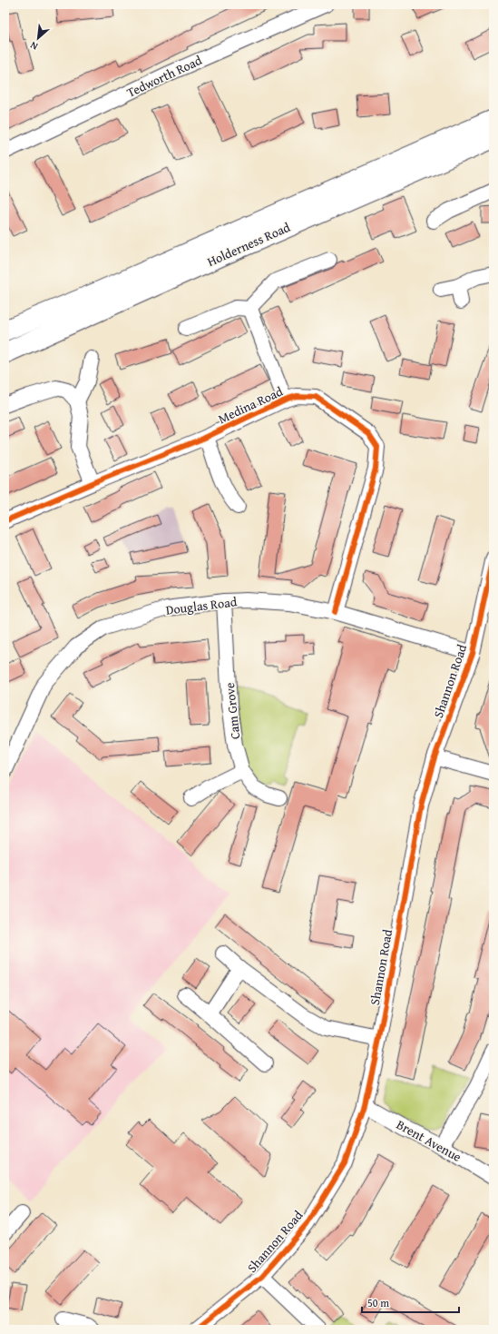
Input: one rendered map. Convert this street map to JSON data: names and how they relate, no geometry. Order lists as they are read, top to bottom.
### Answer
{
  "streets": {
    "highway": ["Holderness Road"],
    "street": [
      "Tedworth Road",
      "Medina Road",
      "Douglas Road",
      "Shannon Road",
      "Cam Grove",
      "Brent Avenue"
    ]
  },
  "crossings": [
    ["Medina Road", "Douglas Road"],
    ["Douglas Road", "Shannon Road"],
    ["Douglas Road", "Cam Grove"],
    ["Shannon Road", "Brent Avenue"]
  ],
  "scale_bar": "50 m",
  "north": "bottom left"
}
